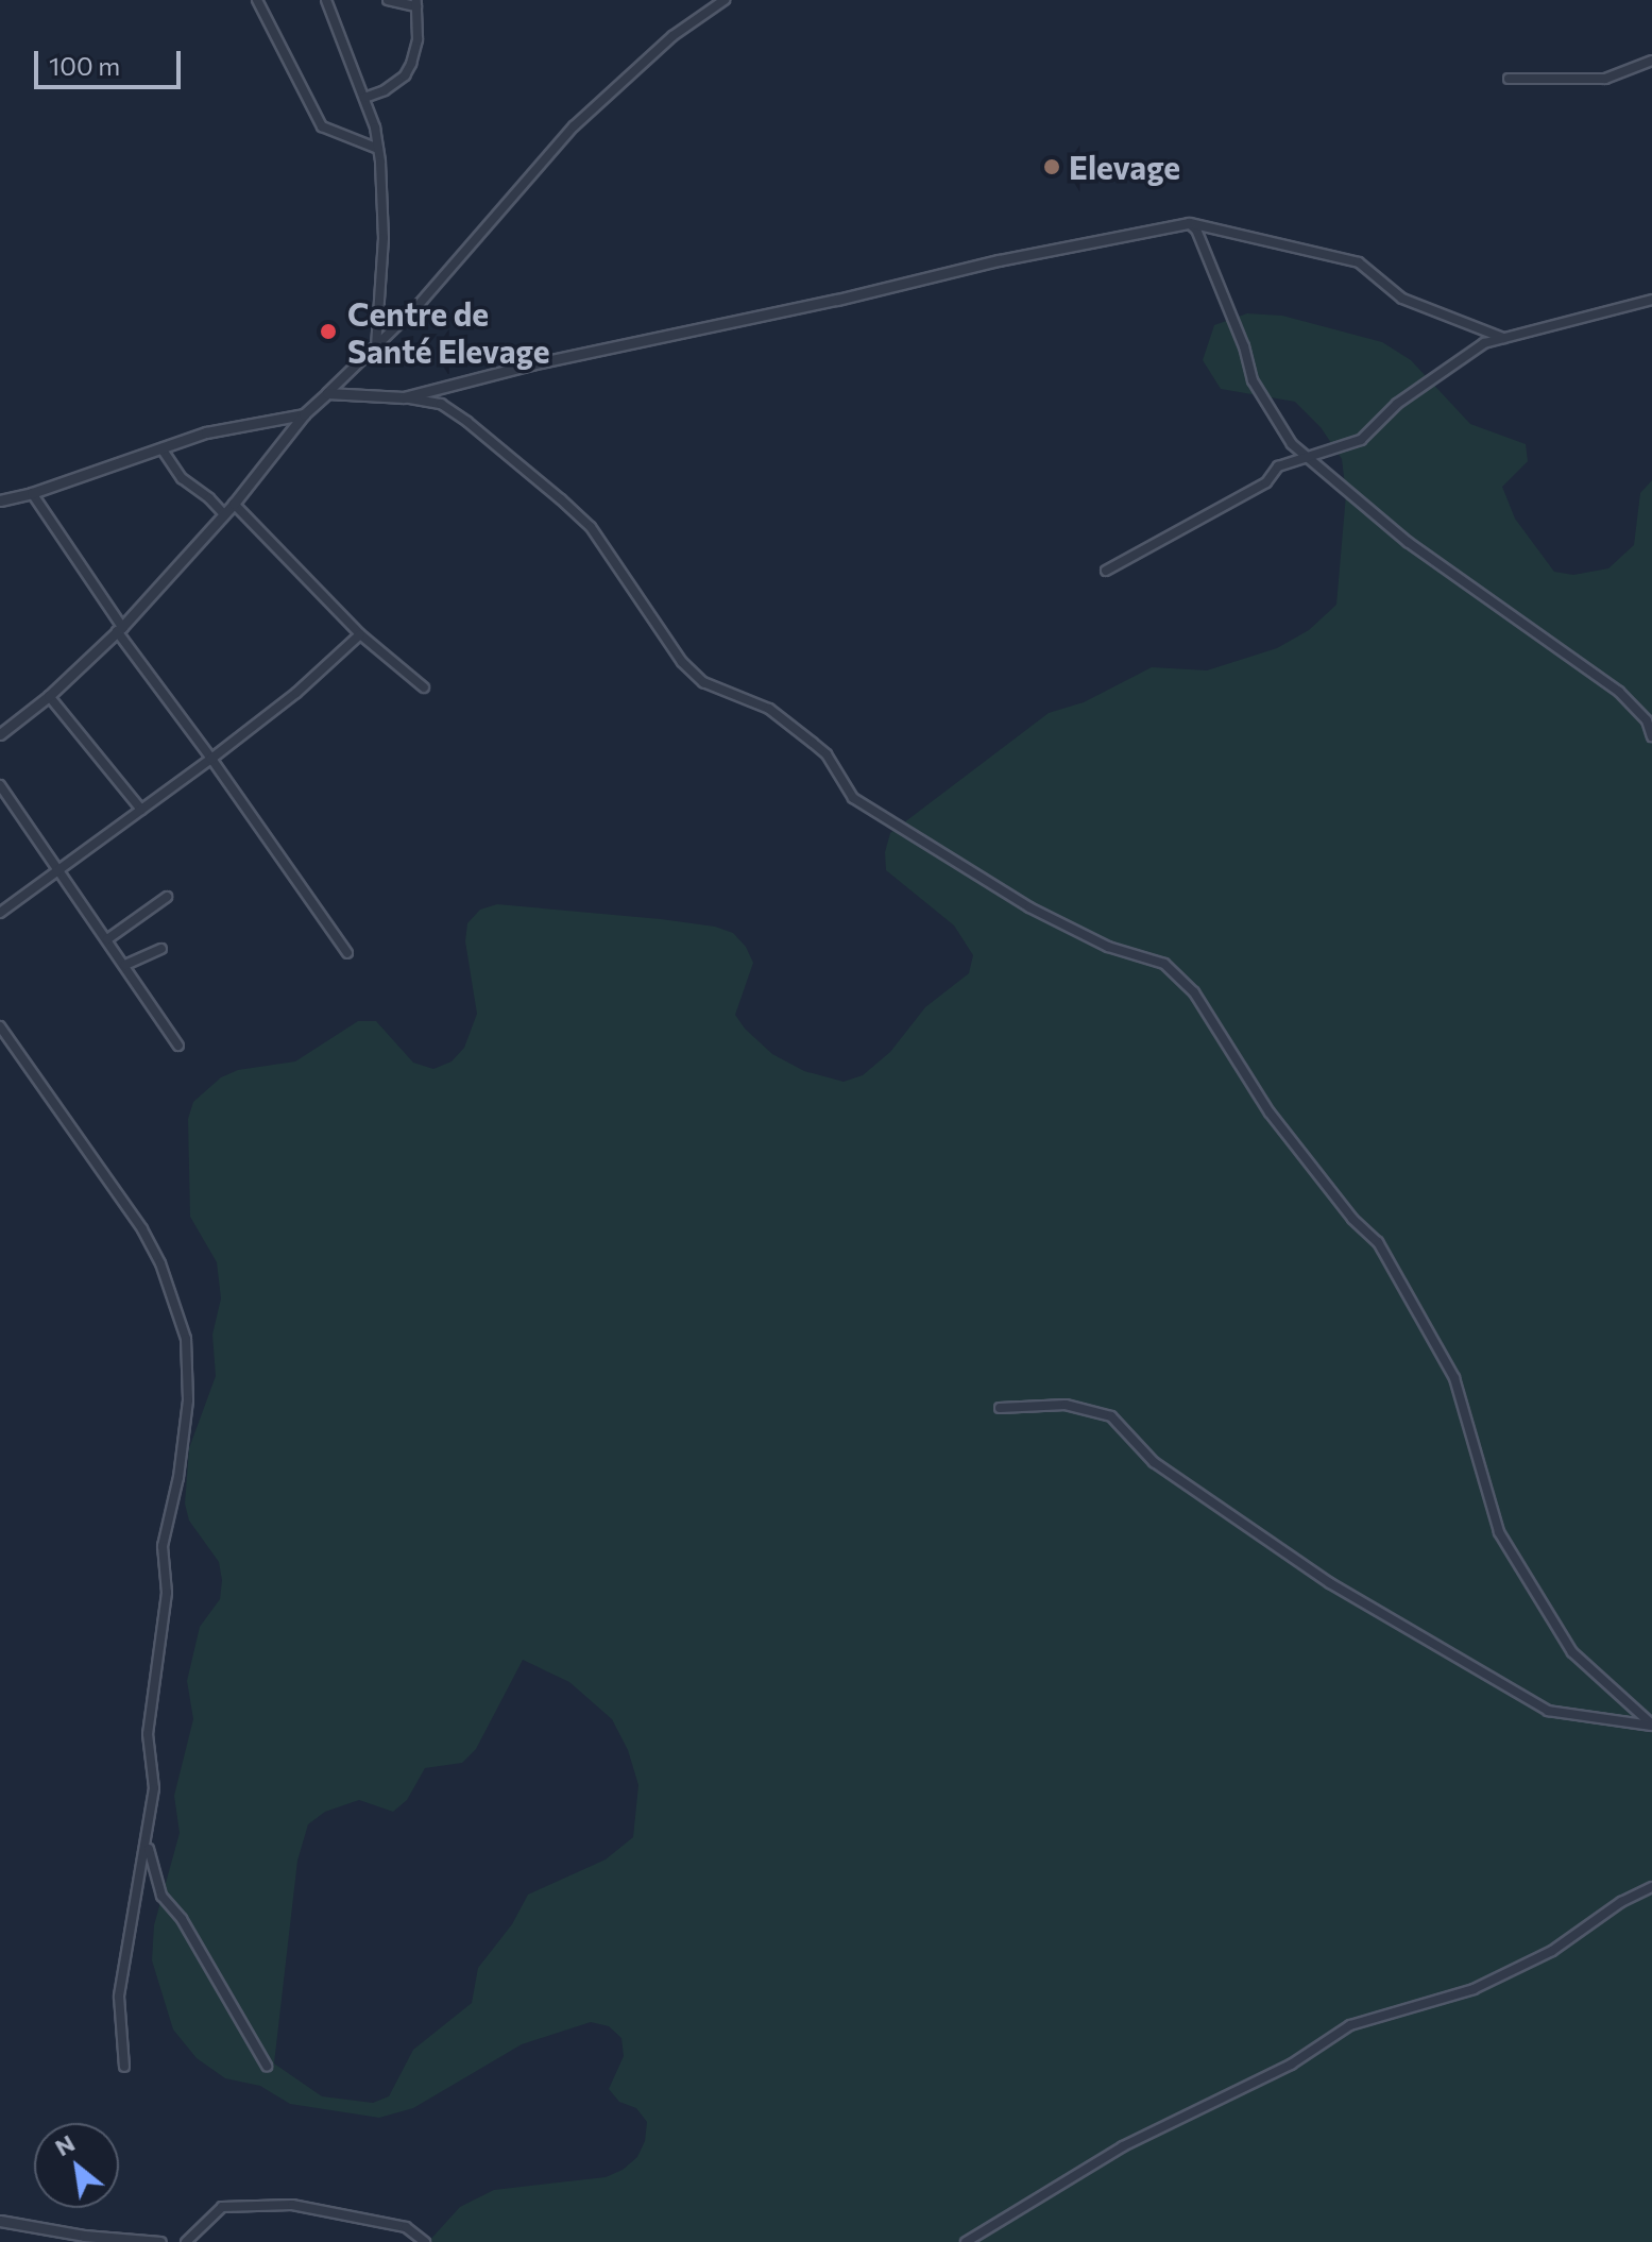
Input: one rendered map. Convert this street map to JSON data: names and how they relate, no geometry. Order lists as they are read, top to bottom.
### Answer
{
  "places": ["Elevage", "Centre de Santé Elevage"],
  "scale_bar": "100 m",
  "north": "top left"
}
